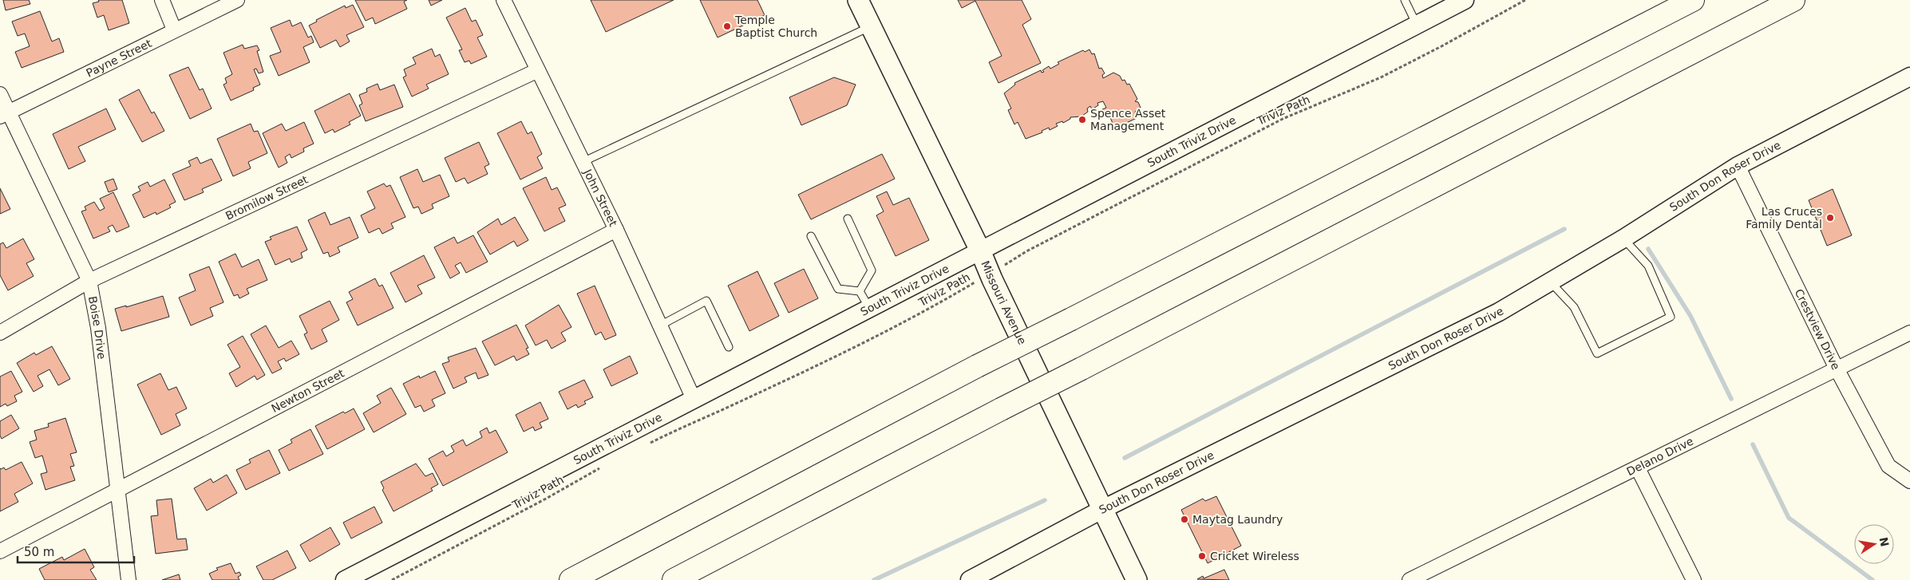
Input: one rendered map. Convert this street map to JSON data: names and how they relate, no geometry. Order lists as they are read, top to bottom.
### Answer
{
  "streets": {
    "main road": ["Missouri Avenue"],
    "street": [
      "Payne Street",
      "South Triviz Drive",
      "South Don Roser Drive",
      "Bromilow Street",
      "John Street",
      "Boise Drive",
      "Crestview Drive",
      "Newton Street",
      "Delano Drive"
    ],
    "path": ["Triviz Path"]
  },
  "crossings": [
    ["Payne Street", "Boise Drive"],
    ["Triviz Path", "Missouri Avenue"],
    ["South Triviz Drive", "John Street"],
    ["South Triviz Drive", "Missouri Avenue"],
    ["South Don Roser Drive", "Missouri Avenue"],
    ["South Don Roser Drive", "Crestview Drive"],
    ["Bromilow Street", "John Street"],
    ["Bromilow Street", "Boise Drive"],
    ["John Street", "Newton Street"],
    ["Boise Drive", "Newton Street"],
    ["Crestview Drive", "Delano Drive"]
  ],
  "places": [
    "Temple Baptist Church",
    "Spence Asset Management",
    "Las Cruces Family Dental",
    "Maytag Laundry",
    "Cricket Wireless"
  ],
  "scale_bar": "50 m",
  "north": "right"
}
